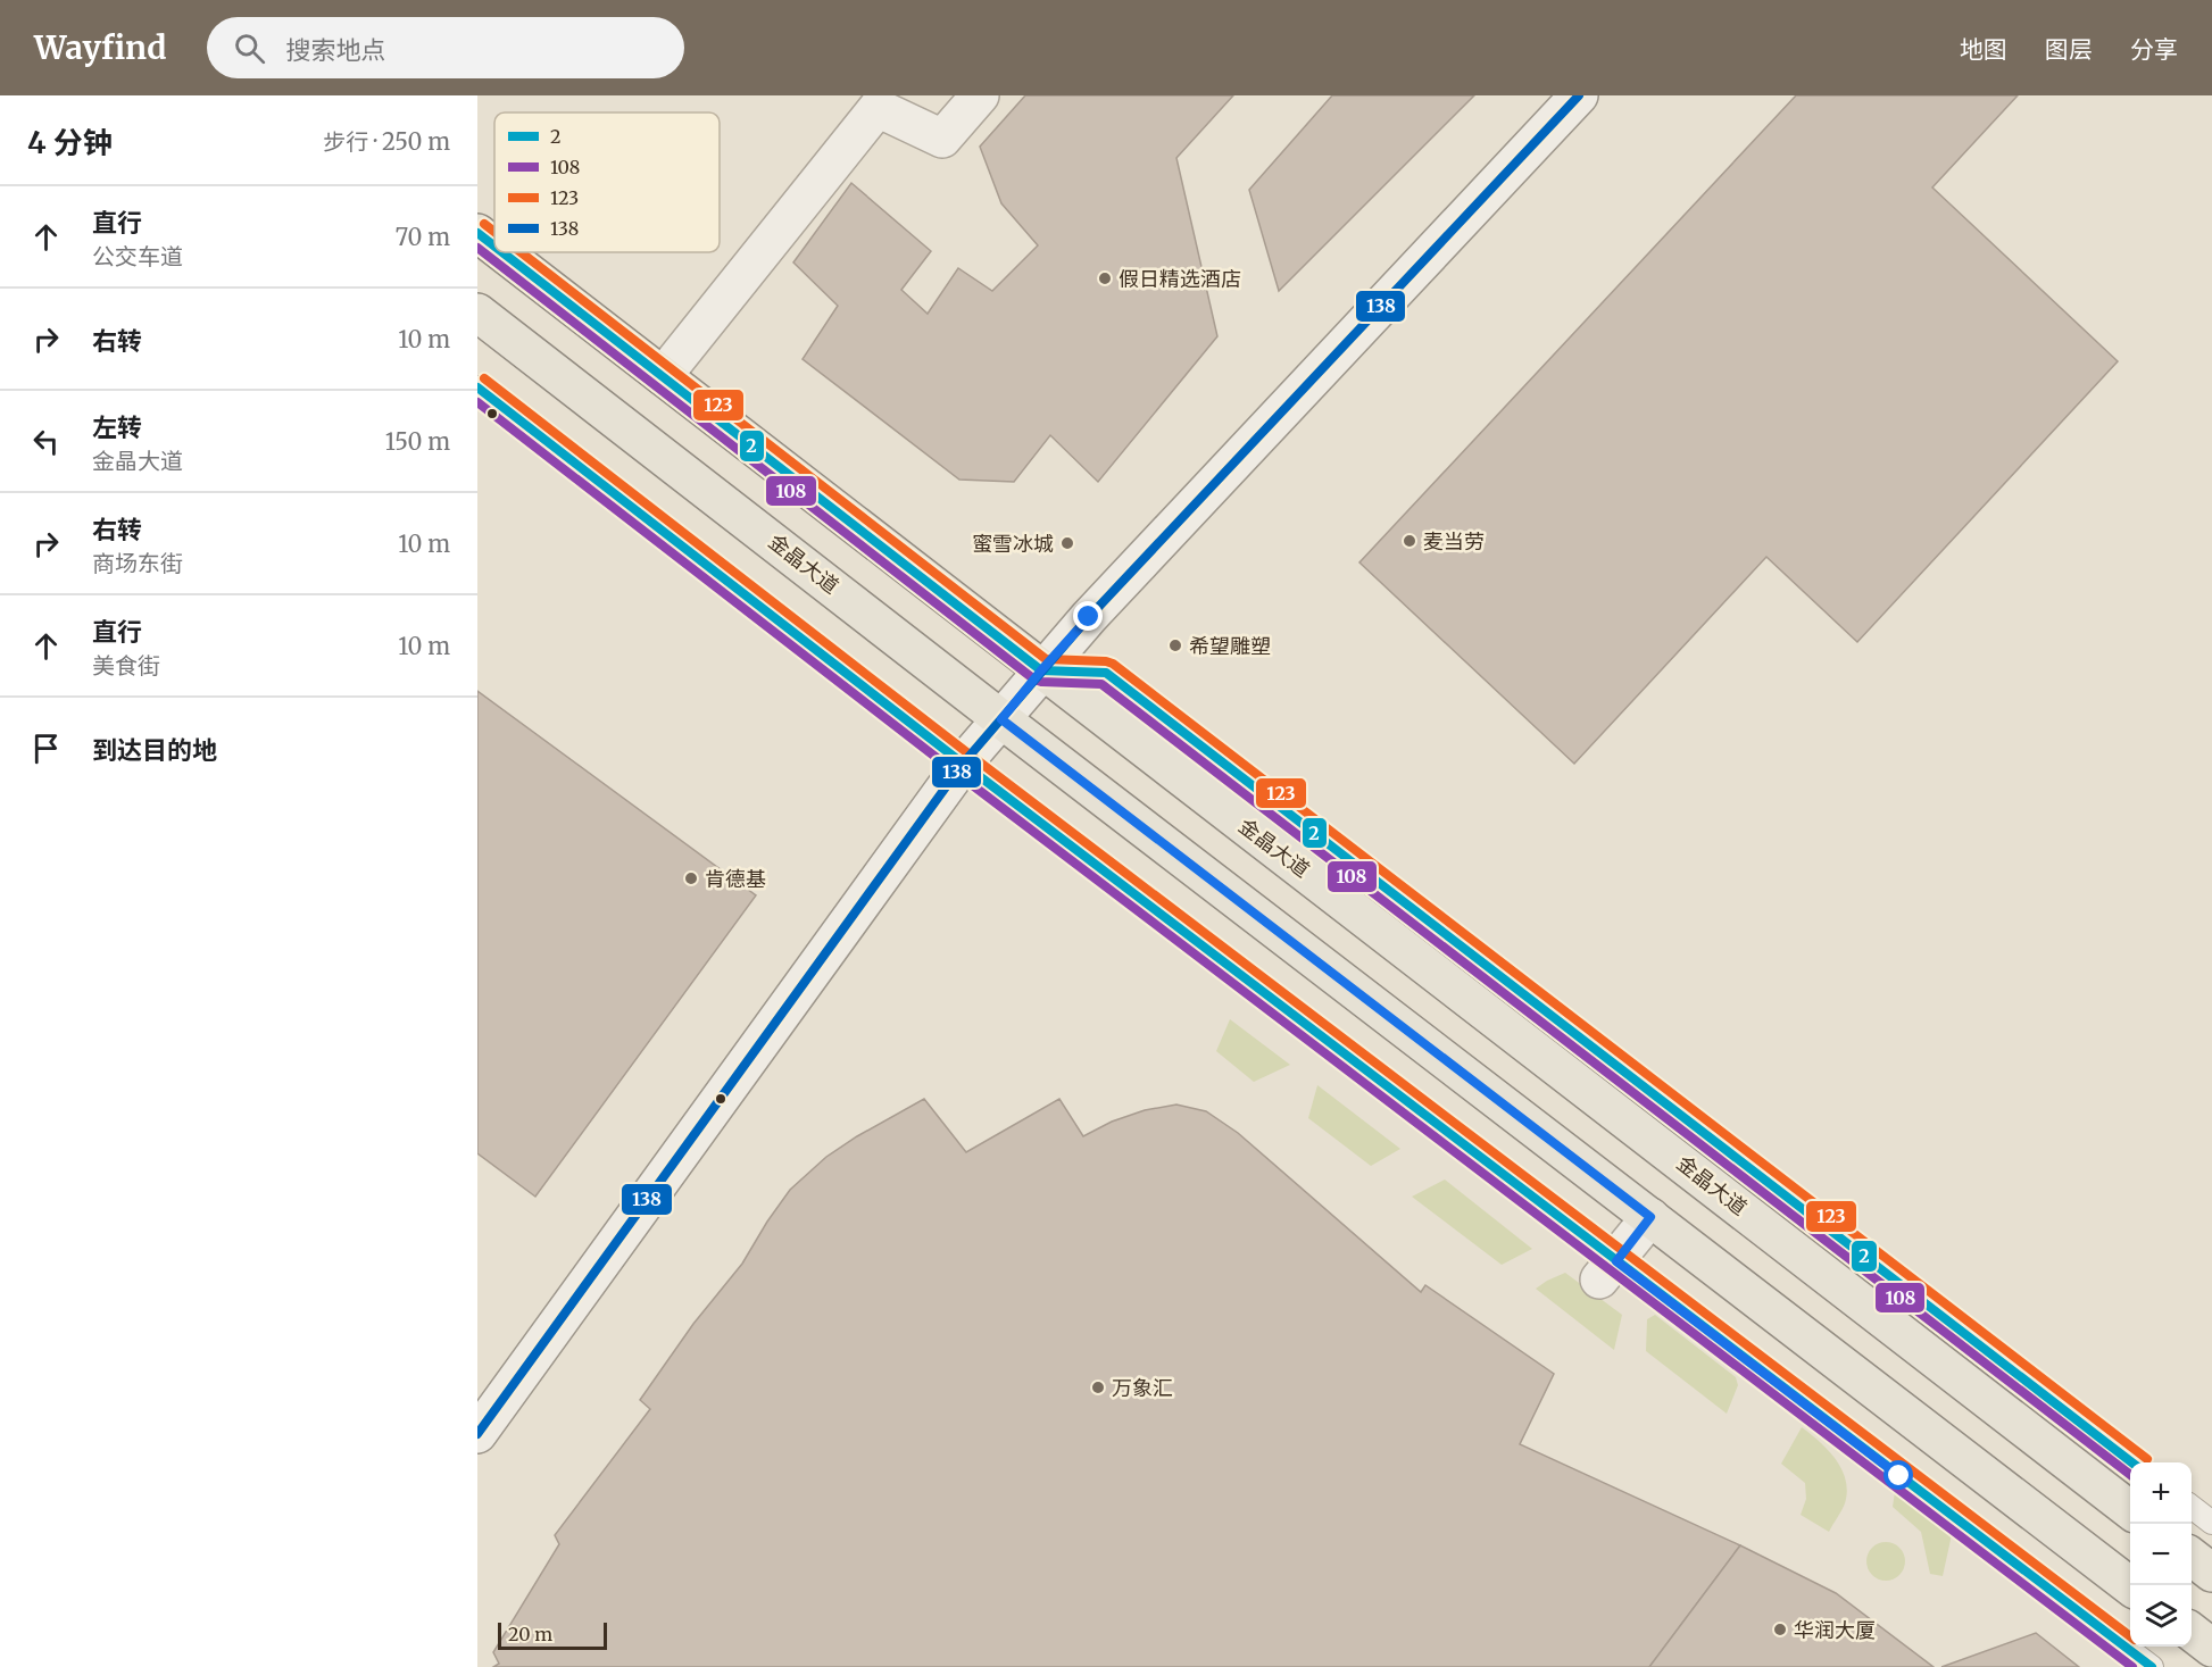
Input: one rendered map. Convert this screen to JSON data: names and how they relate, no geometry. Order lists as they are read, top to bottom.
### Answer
{
  "streets": {
    "main road": ["金晶大道"]
  },
  "places": [
    "假日精选酒店",
    "麦当劳",
    "蜜雪冰城",
    "希望雕塑",
    "肯德基",
    "万象汇",
    "华润大厦"
  ],
  "lines": [
    "transit line 138",
    "transit line 123",
    "transit line 2",
    "transit line 108"
  ],
  "legend": [
    "2",
    "108",
    "123",
    "138"
  ],
  "scale_bar": "20 m",
  "page": {
    "header": "Wayfind",
    "search": "搜索地点",
    "nav": ["地图", "图层", "分享"],
    "heading": ["4 分钟", "步行 · 250 m"],
    "list": [
      ["直行", "公交车道", "70 m"],
      ["右转", "10 m"],
      ["左转", "金晶大道", "150 m"],
      ["右转", "商场东街", "10 m"],
      ["直行", "美食街", "10 m"],
      "到达目的地"
    ],
    "map_buttons": ["+", "−"],
    "scale": "20 m"
  }
}
